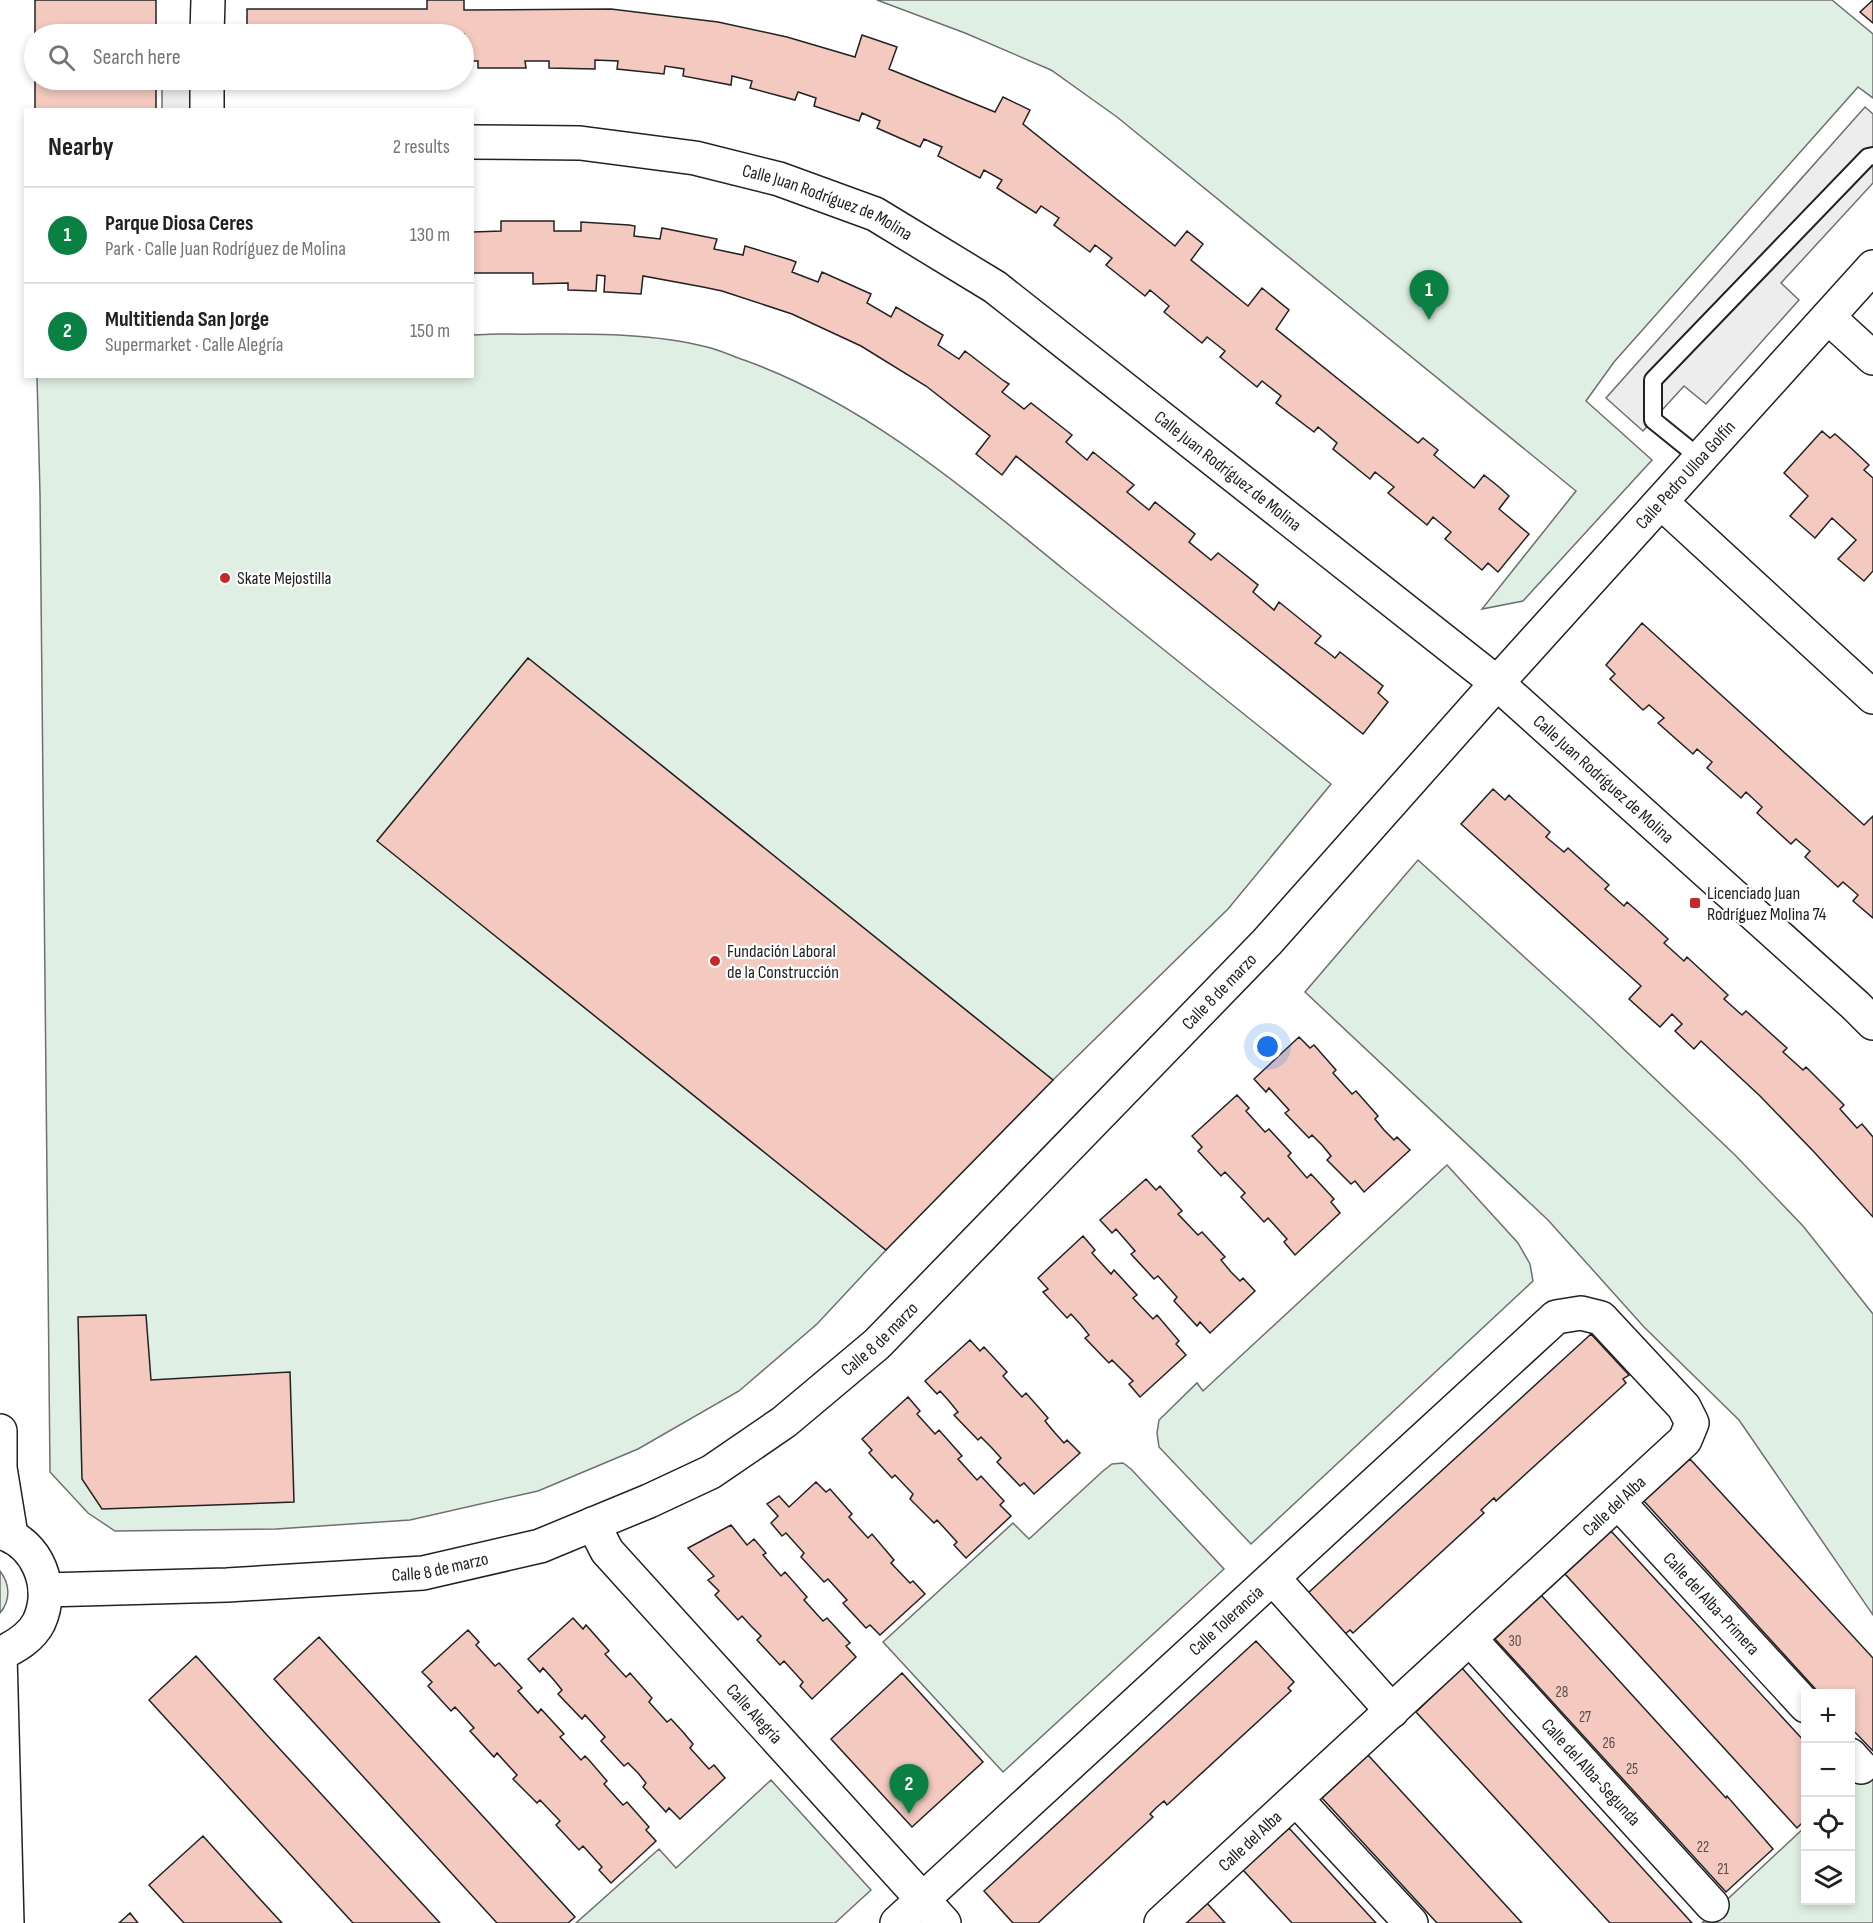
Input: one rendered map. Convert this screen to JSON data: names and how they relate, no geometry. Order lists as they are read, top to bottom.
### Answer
{
  "streets": {
    "street": [
      "Calle Juan Rodríguez de Molina",
      "Calle Pedro Ulloa Golfín",
      "Calle 8 de marzo",
      "Calle del Alba",
      "Calle del Alba-Primera",
      "Calle Tolerancia",
      "Calle Alegría",
      "Calle del Alba-Segunda"
    ]
  },
  "crossings": [
    ["Calle Juan Rodríguez de Molina", "Calle Pedro Ulloa Golfín"],
    ["Calle Juan Rodríguez de Molina", "Calle 8 de marzo"],
    ["Calle Pedro Ulloa Golfín", "Calle 8 de marzo"],
    ["Calle 8 de marzo", "Calle Alegría"],
    ["Calle del Alba", "Calle del Alba-Primera"],
    ["Calle del Alba", "Calle Tolerancia"],
    ["Calle del Alba", "Calle del Alba-Segunda"],
    ["Calle Tolerancia", "Calle Alegría"]
  ],
  "places": {
    "other": ["Skate Mejostilla", "Fundación Laboral de la Construcción"],
    "transit": ["Licenciado Juan Rodríguez Molina 74"]
  },
  "house_numbers": [
    "30",
    "28",
    "27",
    "26",
    "25",
    "22",
    "21"
  ],
  "page": {
    "search": "Search here",
    "heading": ["Nearby", "2 results"],
    "list": [
      {
        "mark": "1",
        "name": "Parque Diosa Ceres",
        "note": "Park · Calle Juan Rodríguez de Molina",
        "value": "130 m"
      },
      {
        "mark": "2",
        "name": "Multitienda San Jorge",
        "note": "Supermarket · Calle Alegría",
        "value": "150 m"
      }
    ],
    "pins": ["1", "2"],
    "map_buttons": ["+", "−"]
  }
}
